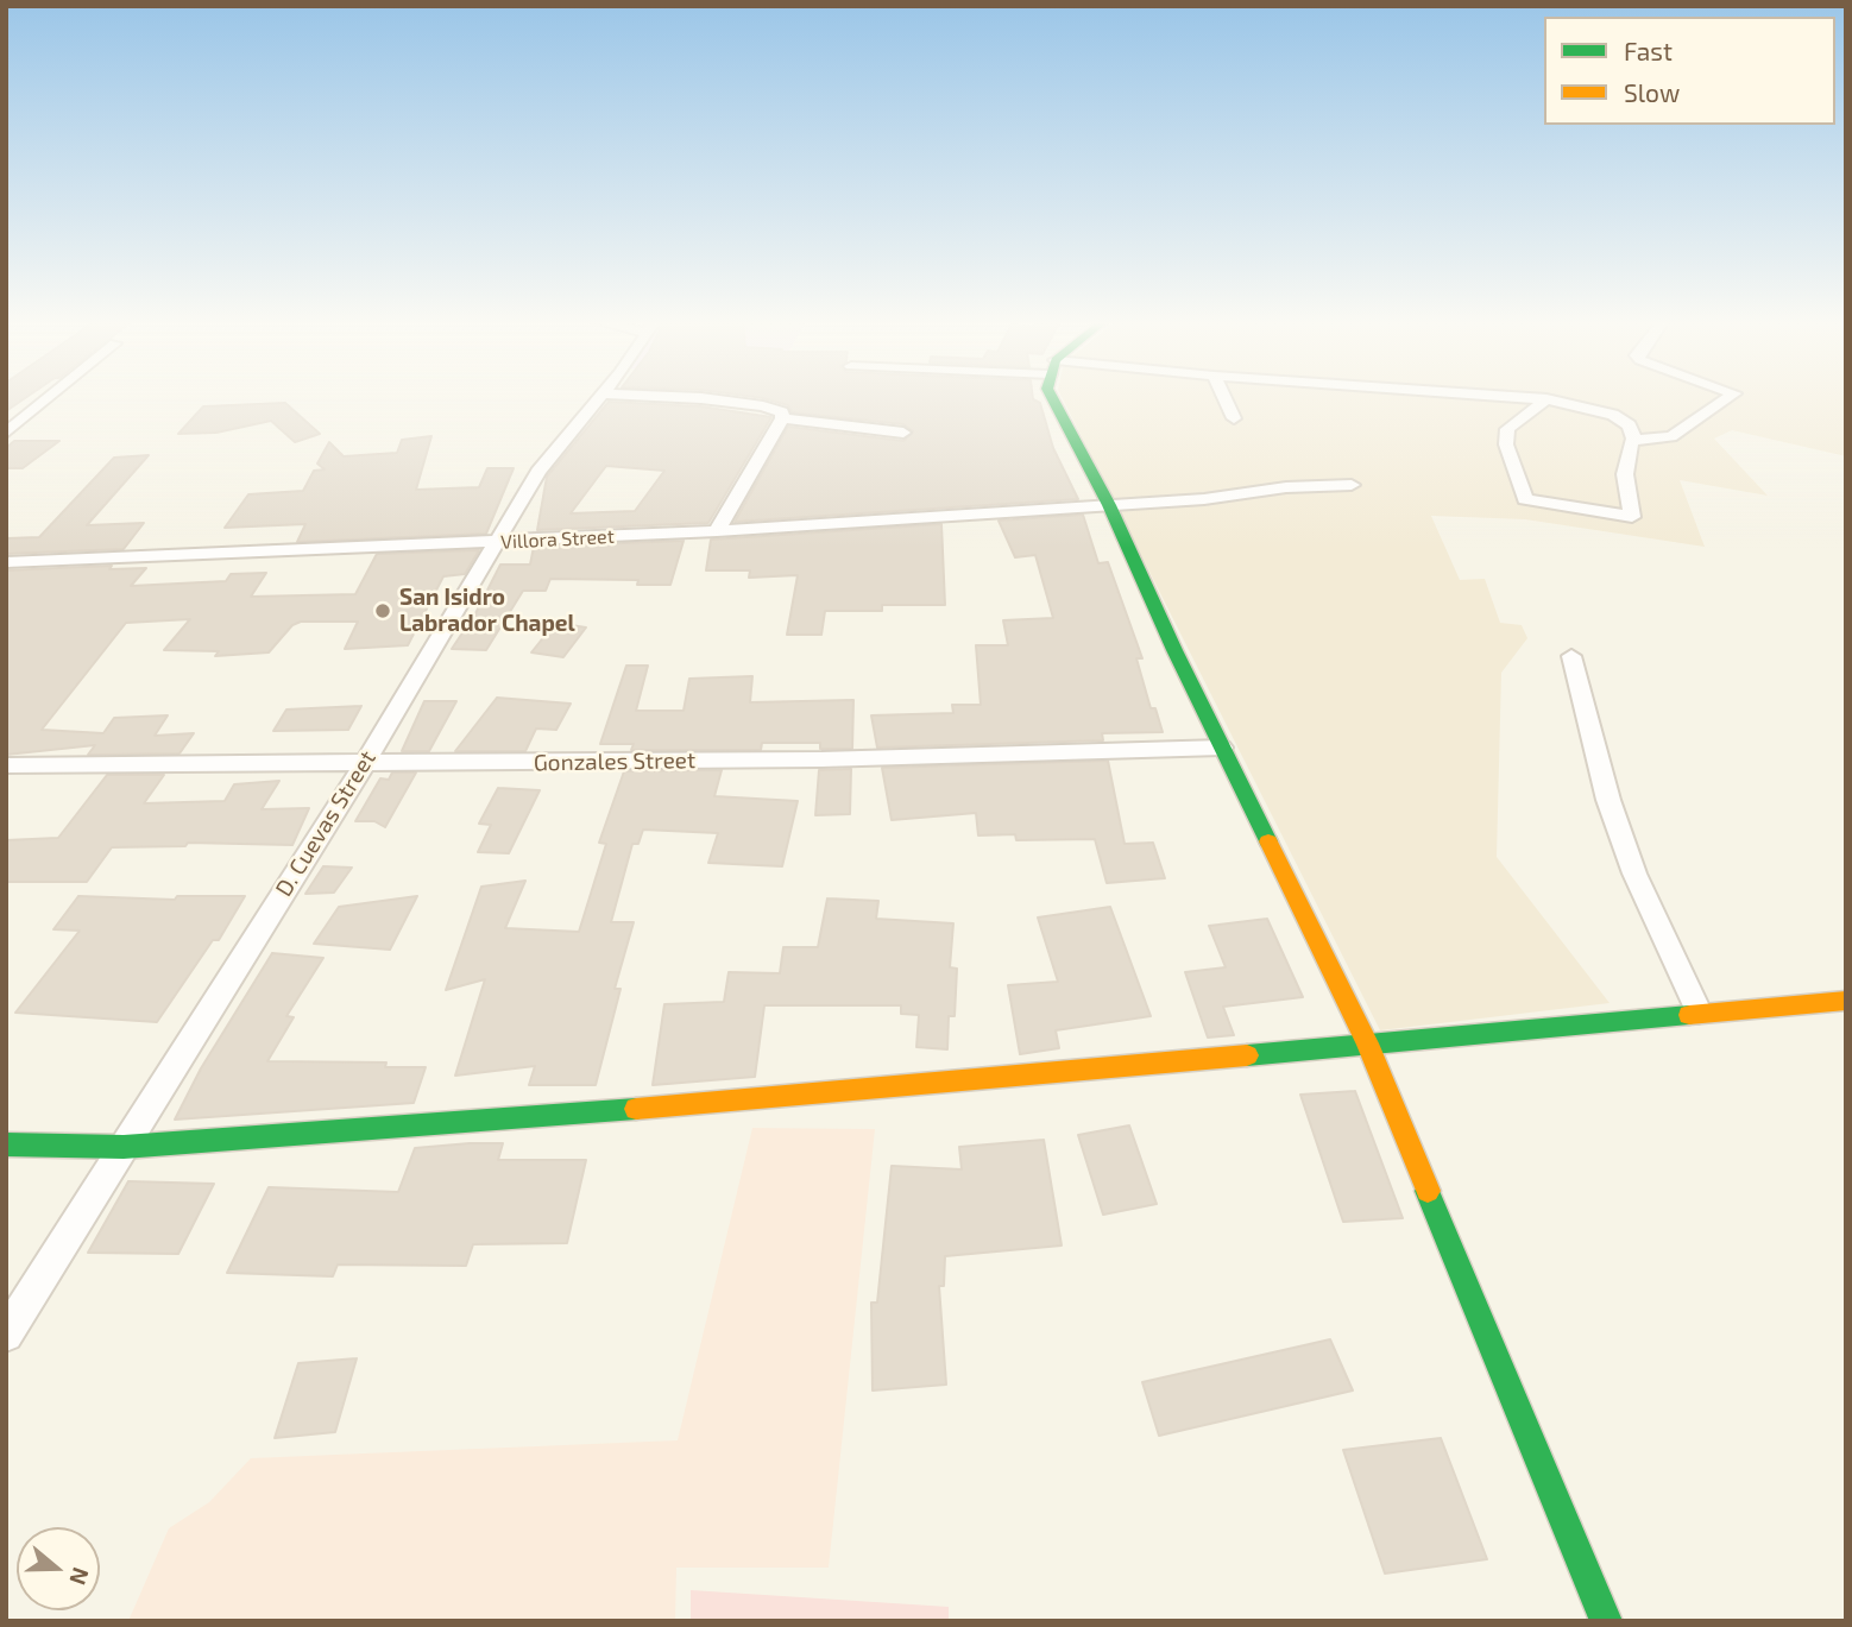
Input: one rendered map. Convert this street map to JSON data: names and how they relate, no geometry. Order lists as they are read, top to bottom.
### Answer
{
  "streets": {
    "street": ["Villora Street", "Gonzales Street", "D. Cuevas Street"]
  },
  "crossings": [
    ["Villora Street", "D. Cuevas Street"],
    ["Gonzales Street", "D. Cuevas Street"]
  ],
  "places": ["San Isidro Labrador Chapel"],
  "legend": ["Fast", "Slow"],
  "north": "right"
}
